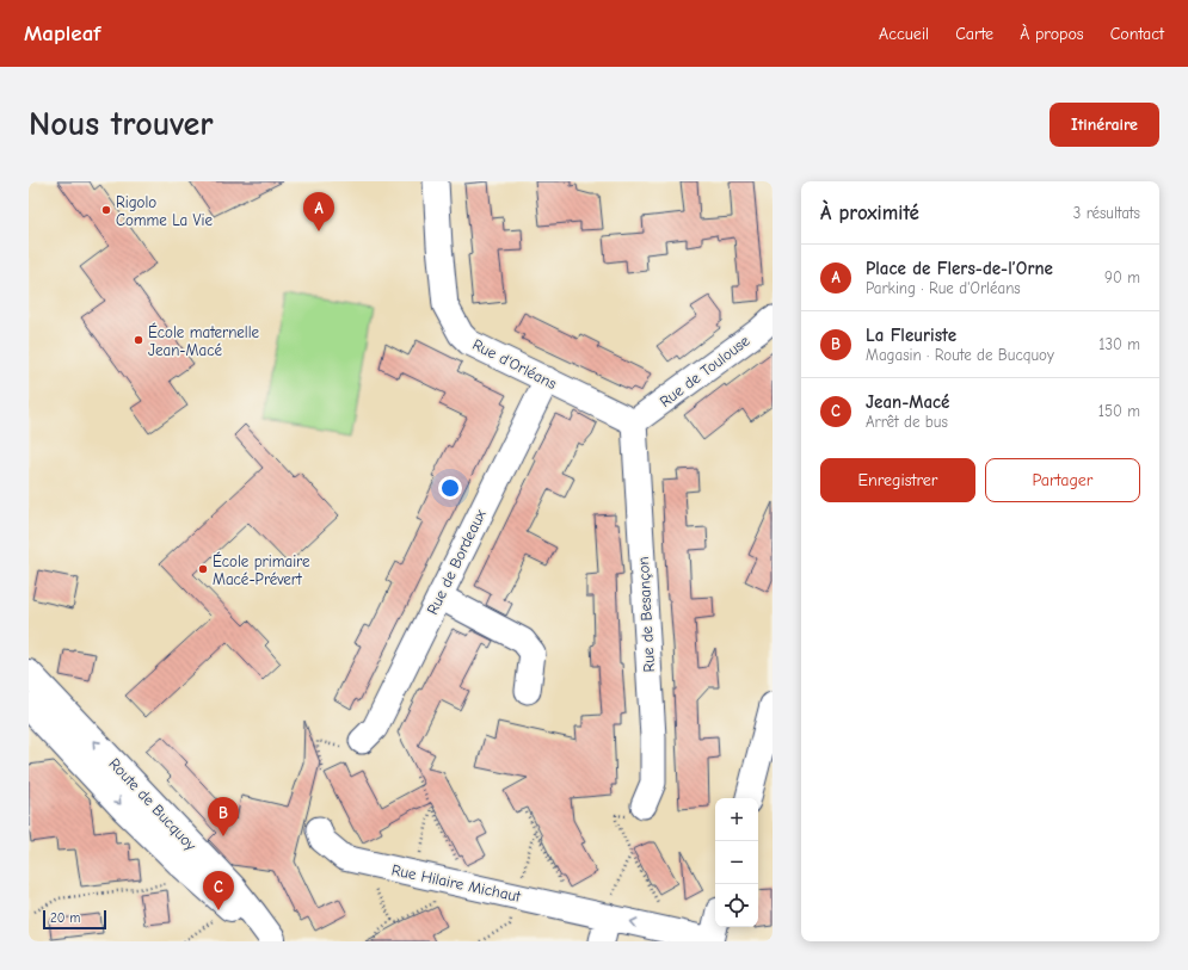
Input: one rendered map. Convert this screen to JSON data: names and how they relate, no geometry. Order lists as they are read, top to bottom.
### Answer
{
  "streets": {
    "main road": ["Route de Bucquoy"],
    "street": [
      "Rue d'Orléans",
      "Rue de Toulouse",
      "Rue de Bordeaux",
      "Rue de Besançon",
      "Rue Hilaire Michaut"
    ]
  },
  "crossings": [
    ["Rue d'Orléans", "Rue de Toulouse"],
    ["Rue d'Orléans", "Rue de Bordeaux"],
    ["Rue d'Orléans", "Rue de Besançon"],
    ["Rue de Toulouse", "Rue de Besançon"]
  ],
  "places": ["Rigolo Comme La Vie", "École maternelle Jean-Macé", "École primaire Macé-Prévert"],
  "scale_bar": "20 m",
  "page": {
    "header": "Mapleaf",
    "nav": [
      "Accueil",
      "Carte",
      "À propos",
      "Contact"
    ],
    "buttons": [
      "Itinéraire",
      ["Enregistrer", "Partager"]
    ],
    "title": "Nous trouver",
    "heading": ["À proximité", "3 résultats"],
    "pins": ["A", "B", "C"],
    "list": [
      {
        "mark": "A",
        "name": "Place de Flers-de-l’Orne",
        "note": "Parking · Rue d'Orléans",
        "value": "90 m"
      },
      {
        "mark": "B",
        "name": "La Fleuriste",
        "note": "Magasin · Route de Bucquoy",
        "value": "130 m"
      },
      {
        "mark": "C",
        "name": "Jean-Macé",
        "note": "Arrêt de bus",
        "value": "150 m"
      }
    ],
    "map_buttons": ["+", "−"],
    "scale": "20 m"
  }
}
